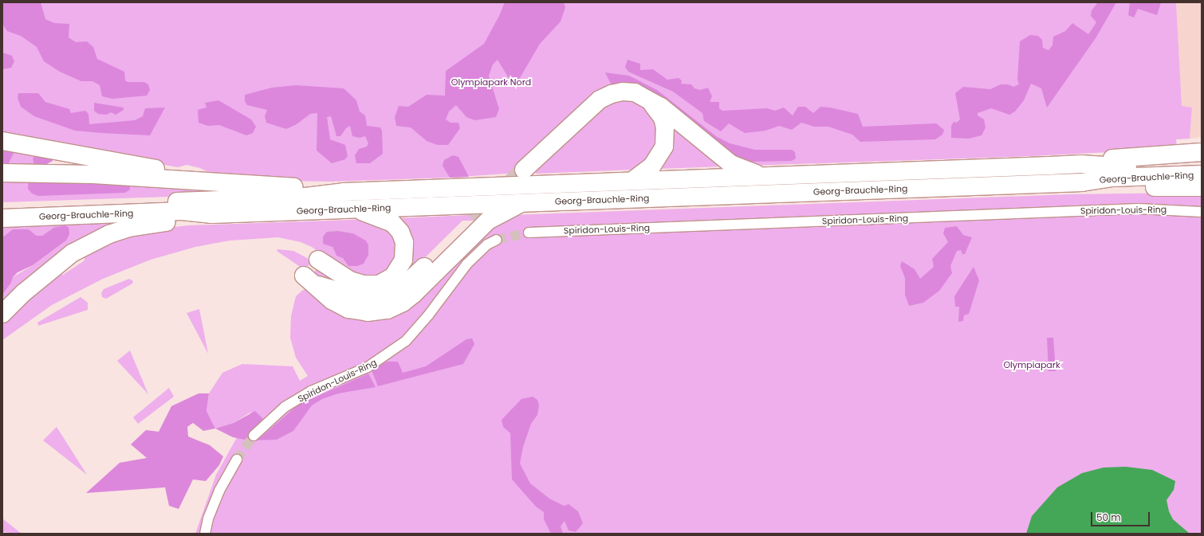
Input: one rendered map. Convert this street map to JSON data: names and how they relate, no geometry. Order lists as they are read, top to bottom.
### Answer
{
  "streets": {
    "highway": ["Georg-Brauchle-Ring"],
    "street": ["Spiridon-Louis-Ring"]
  },
  "parks": ["Olympiapark Nord", "Olympiapark"],
  "scale_bar": "50 m"
}
